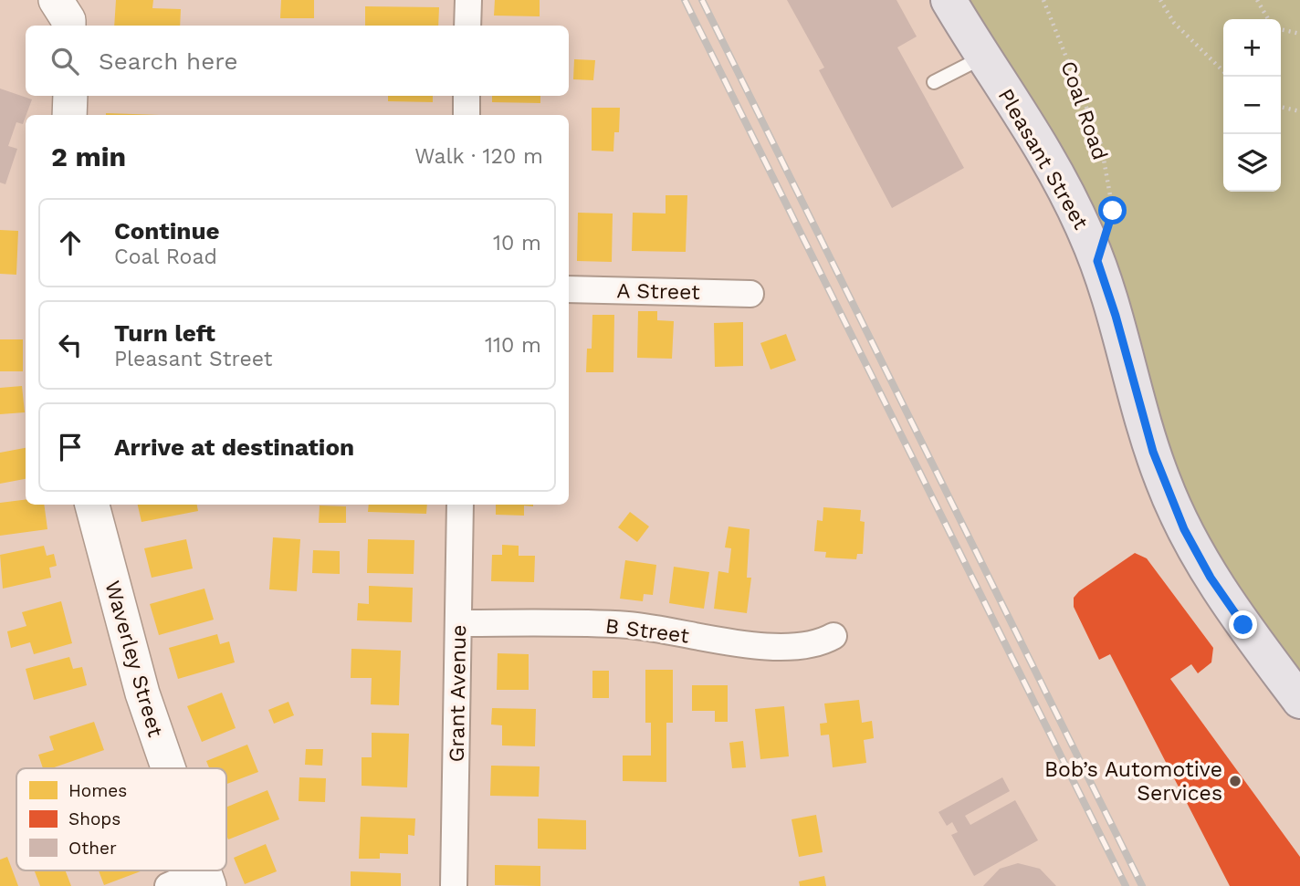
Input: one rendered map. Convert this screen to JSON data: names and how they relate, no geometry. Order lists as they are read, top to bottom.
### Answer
{
  "streets": {
    "main road": ["Pleasant Street"],
    "street": [
      "A Street",
      "B Street",
      "Waverley Street",
      "Grant Avenue"
    ],
    "path": ["Coal Road"]
  },
  "crossings": [
    ["Coal Road", "Pleasant Street"],
    ["B Street", "Grant Avenue"]
  ],
  "places": ["Bob’s Automotive Services"],
  "legend": ["Homes", "Shops", "Other"],
  "page": {
    "map_buttons": ["+", "−"],
    "search": "Search here",
    "heading": ["2 min", "Walk · 120 m"],
    "list": [
      ["Continue", "Coal Road", "10 m"],
      ["Turn left", "Pleasant Street", "110 m"],
      "Arrive at destination"
    ]
  }
}
